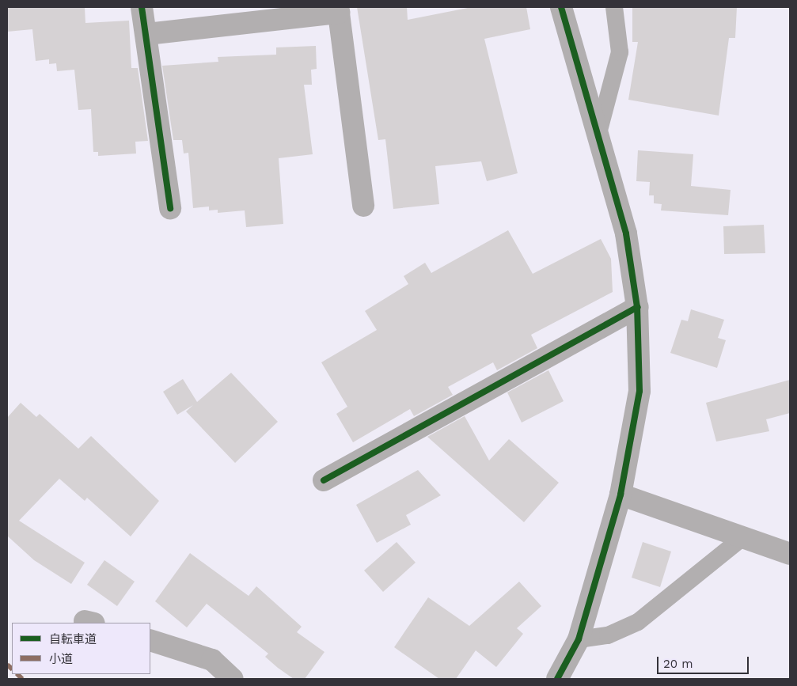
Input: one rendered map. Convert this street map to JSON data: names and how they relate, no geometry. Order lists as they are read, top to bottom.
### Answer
{
  "legend": ["自転車道", "小道"],
  "scale_bar": "20 m"
}
